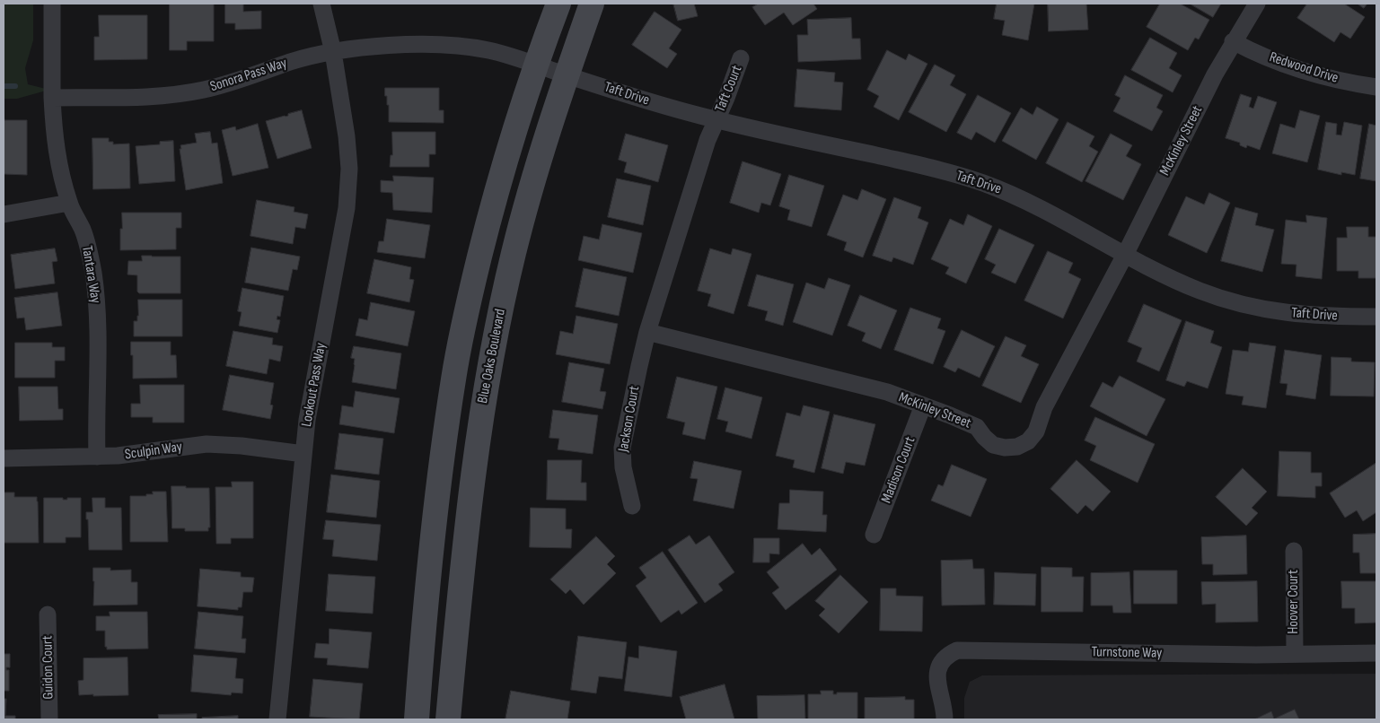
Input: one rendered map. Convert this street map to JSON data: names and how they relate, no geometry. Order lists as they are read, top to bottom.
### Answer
{
  "streets": {
    "main road": ["Blue Oaks Boulevard"],
    "street": [
      "Redwood Drive",
      "Sonora Pass Way",
      "Taft Court",
      "Taft Drive",
      "McKinley Street",
      "Tantara Way",
      "Lookout Pass Way",
      "Jackson Court",
      "Sculpin Way",
      "Madison Court",
      "Hoover Court",
      "Turnstone Way",
      "Guidon Court"
    ]
  },
  "crossings": [
    ["Redwood Drive", "McKinley Street"],
    ["Sonora Pass Way", "Taft Drive"],
    ["Sonora Pass Way", "Tantara Way"],
    ["Sonora Pass Way", "Lookout Pass Way"],
    ["Taft Court", "Taft Drive"],
    ["Taft Drive", "McKinley Street"],
    ["Taft Drive", "Blue Oaks Boulevard"],
    ["McKinley Street", "Jackson Court"],
    ["McKinley Street", "Madison Court"],
    ["Tantara Way", "Sculpin Way"],
    ["Lookout Pass Way", "Sculpin Way"],
    ["Hoover Court", "Turnstone Way"]
  ]
}
